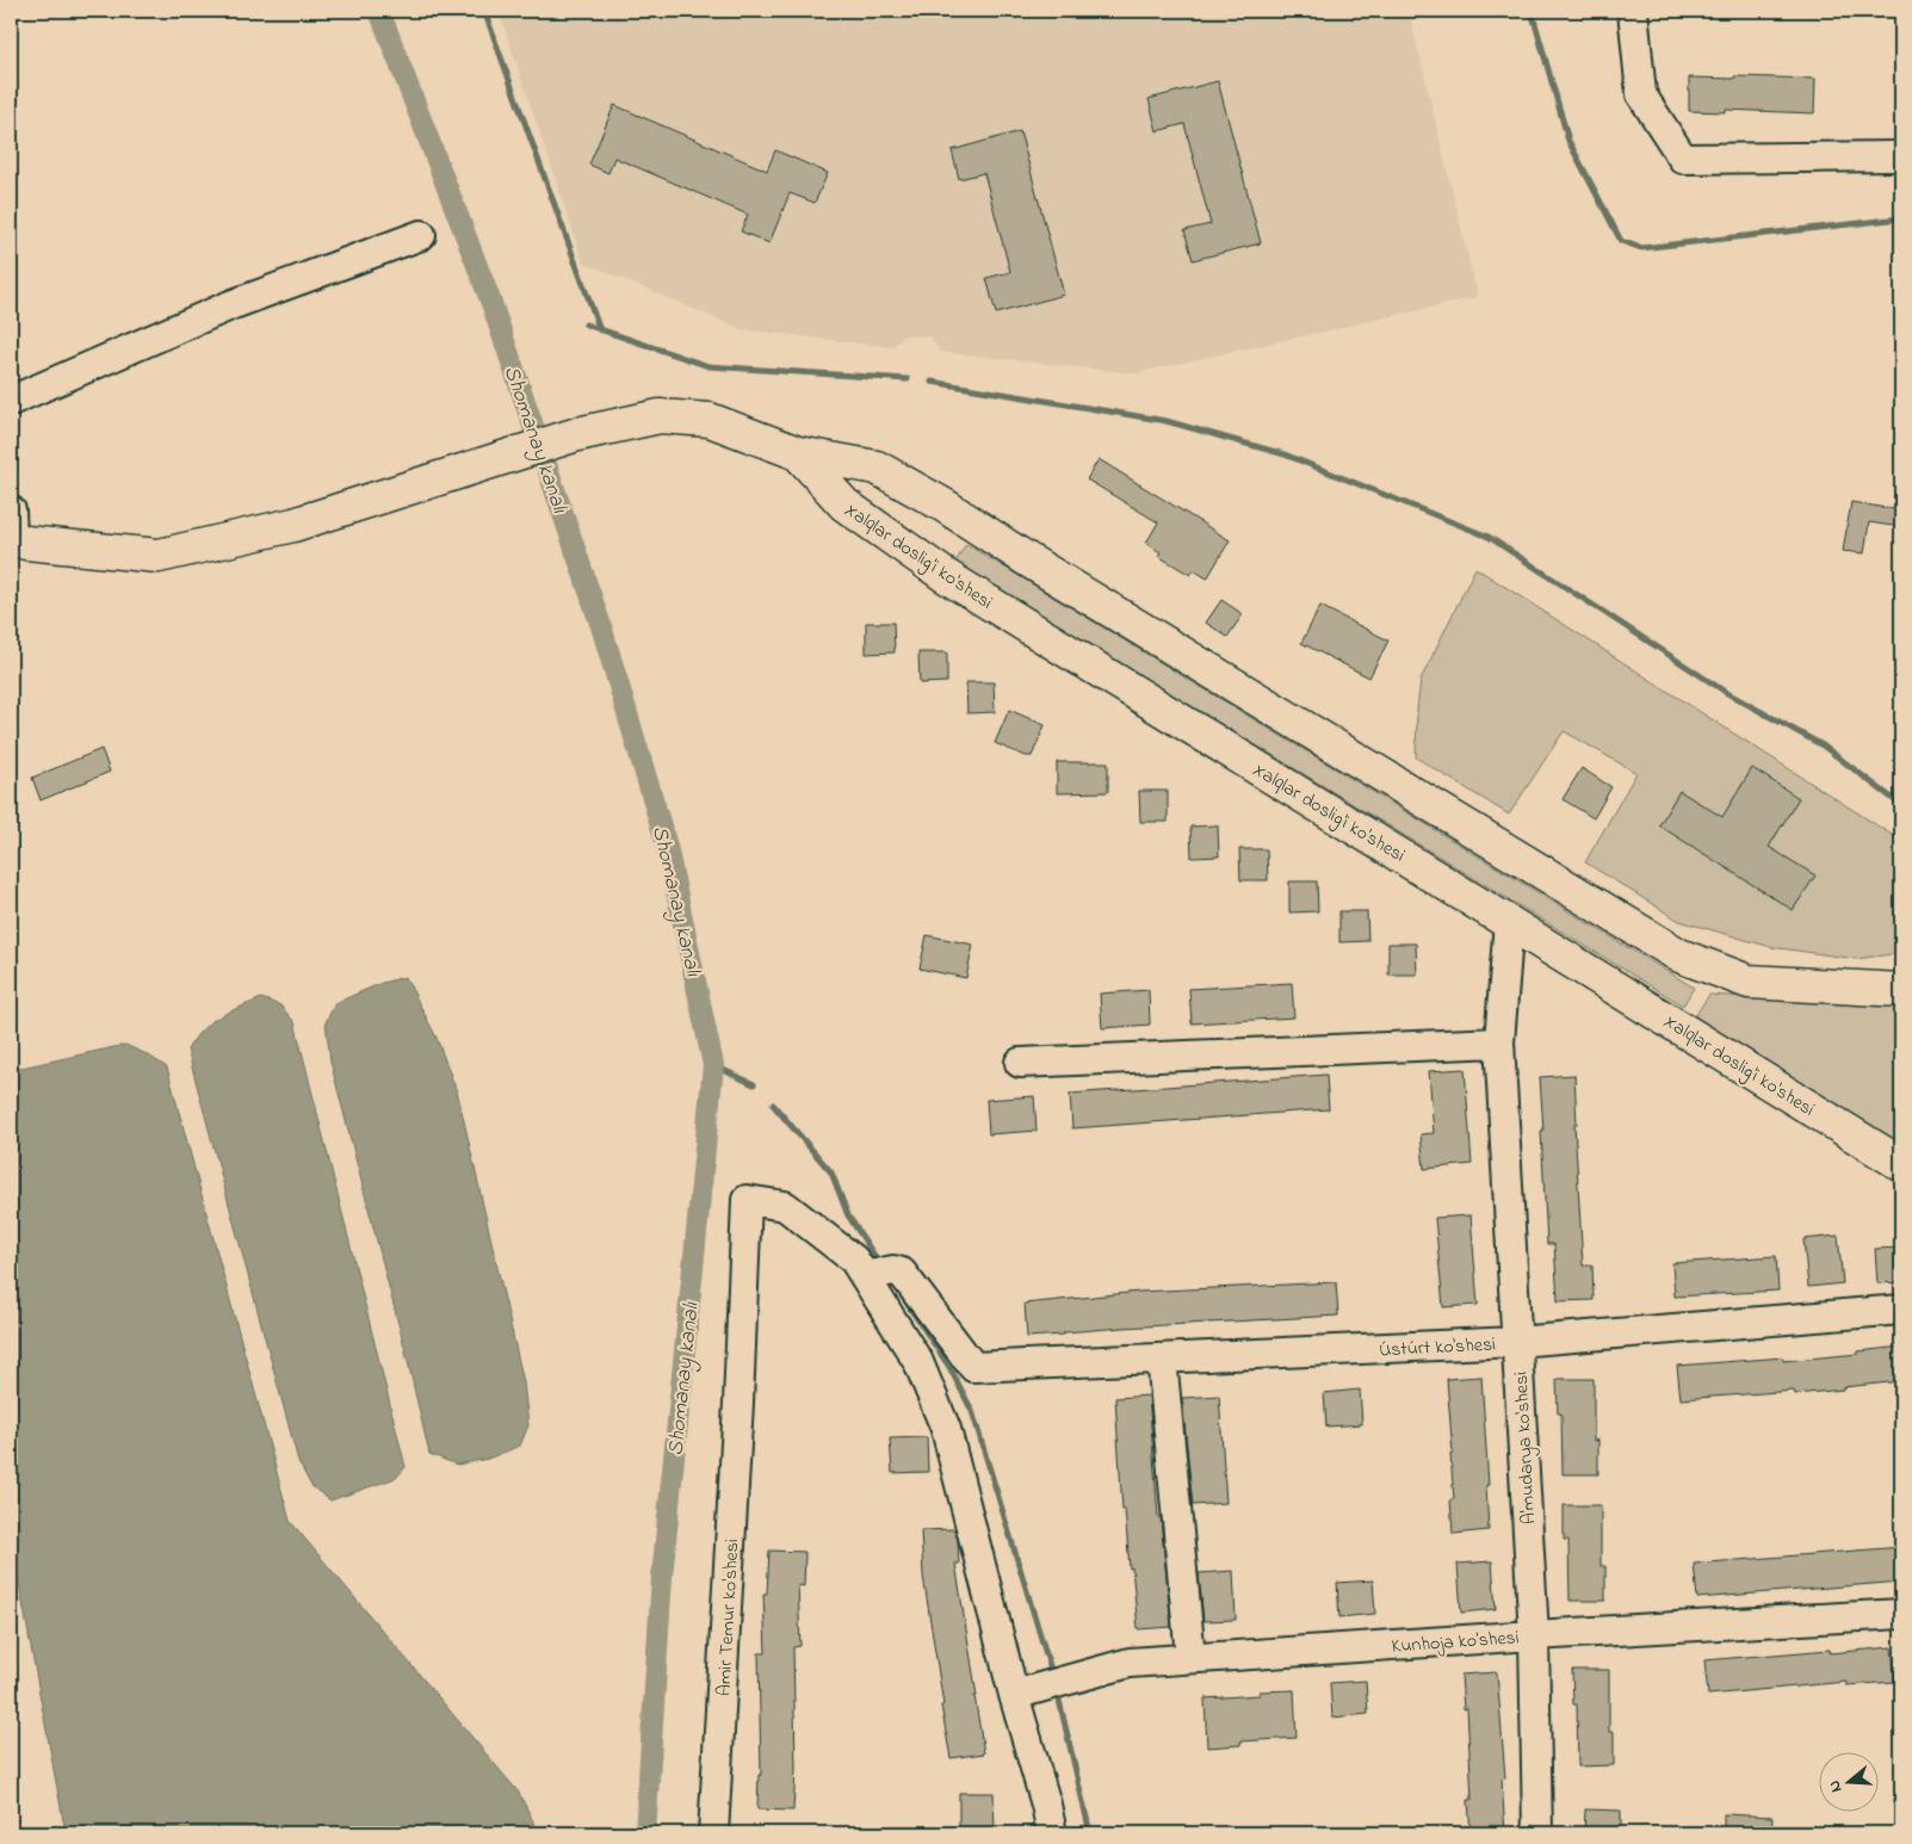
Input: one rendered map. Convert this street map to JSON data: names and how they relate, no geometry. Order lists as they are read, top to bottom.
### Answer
{
  "streets": {
    "main road": ["Xalqlar doslig'i ko'shesi"],
    "street": [
      "Ústúrt ko'shesi",
      "A'mudarya ko'shesi",
      "Amir Temur ko'shesi",
      "Kunhoja ko'shesi"
    ]
  },
  "crossings": [
    ["Xalqlar doslig'i ko'shesi", "A'mudarya ko'shesi"],
    ["Ústúrt ko'shesi", "A'mudarya ko'shesi"],
    ["Ústúrt ko'shesi", "Amir Temur ko'shesi"],
    ["A'mudarya ko'shesi", "Kunhoja ko'shesi"]
  ],
  "water": ["Shomanay kanalı"],
  "north": "left"
}
